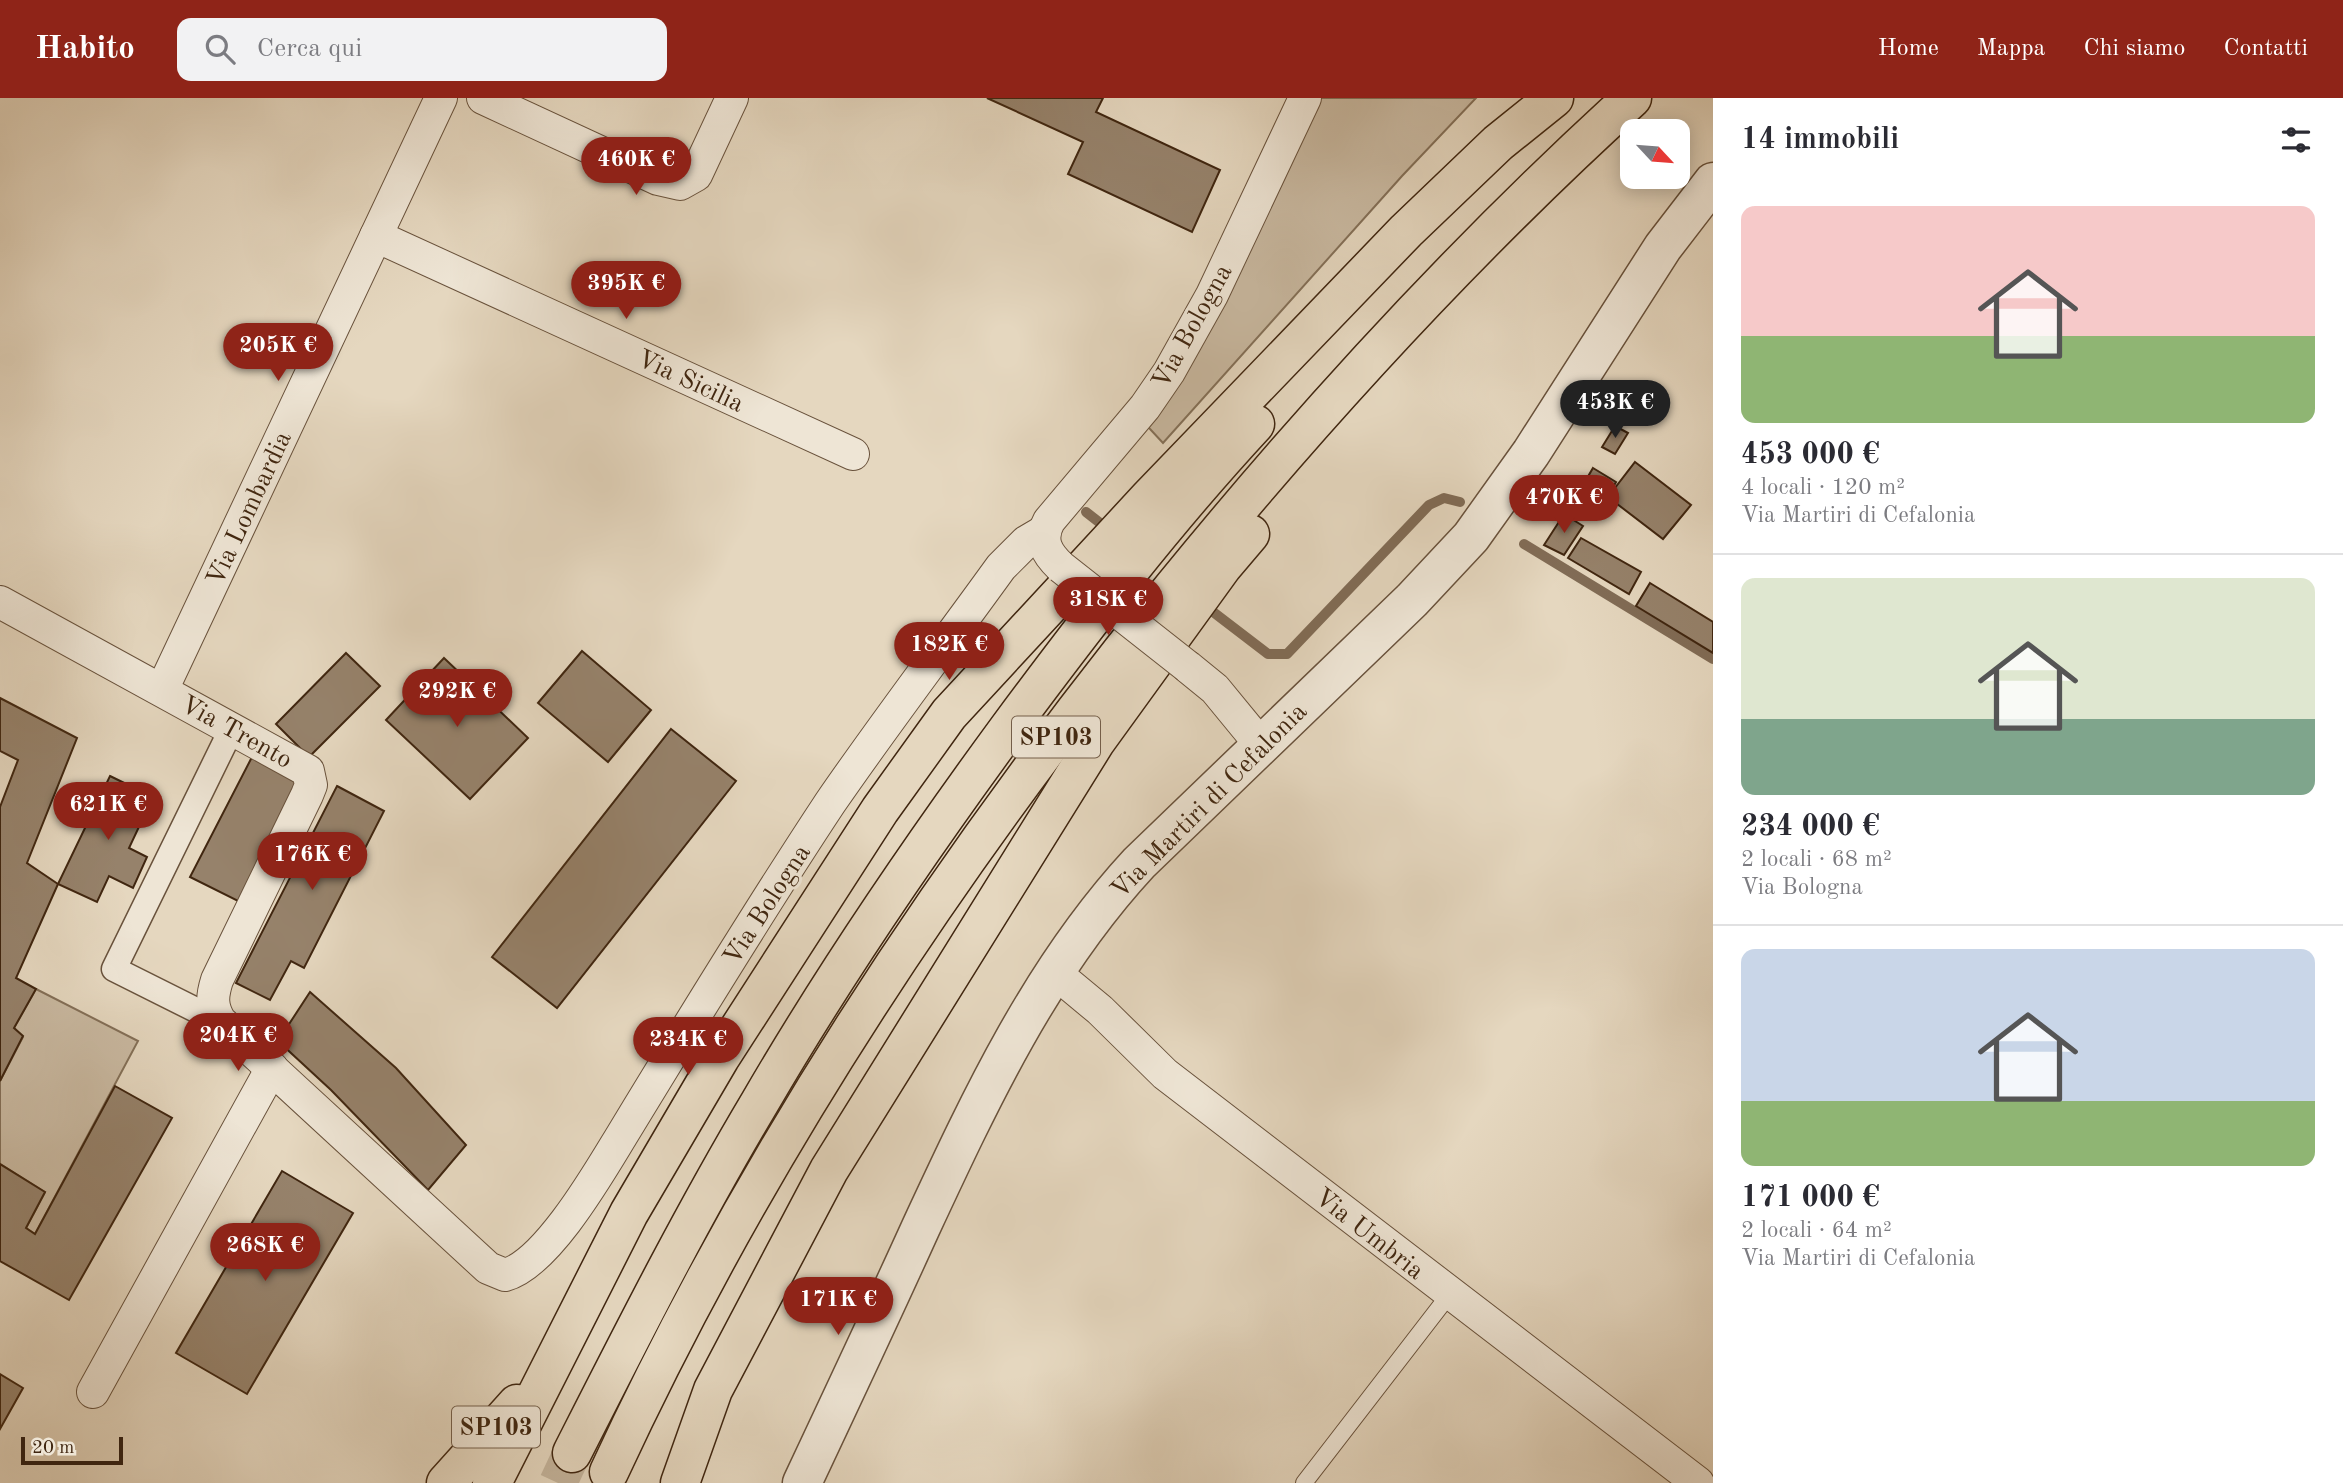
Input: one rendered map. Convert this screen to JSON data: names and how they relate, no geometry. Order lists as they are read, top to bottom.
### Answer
{
  "streets": {
    "highway": ["SP103"],
    "street": [
      "Via Bologna",
      "Via Sicilia",
      "Via Lombardia",
      "Via Trento",
      "Via Martiri di Cefalonia",
      "Via Umbria"
    ]
  },
  "crossings": [
    ["Via Sicilia", "Via Lombardia"],
    ["Via Lombardia", "Via Trento"],
    ["Via Martiri di Cefalonia", "Via Umbria"]
  ],
  "scale_bar": "20 m",
  "north": "bottom right",
  "page": {
    "header": "Habito",
    "search": "Cerca qui",
    "nav": [
      "Home",
      "Mappa",
      "Chi siamo",
      "Contatti"
    ],
    "heading": "14 immobili",
    "price": [
      "460K €",
      "395K €",
      "205K €",
      "453K €",
      "470K €",
      "318K €",
      "182K €",
      "292K €",
      "621K €",
      "176K €",
      "204K €",
      "234K €",
      "268K €",
      "171K €"
    ],
    "list": [
      {
        "name": "453 000 €",
        "note": "4 locali · 120 m² · Via Martiri di Cefalonia"
      },
      {
        "name": "234 000 €",
        "note": "2 locali · 68 m² · Via Bologna"
      },
      {
        "name": "171 000 €",
        "note": "2 locali · 64 m² · Via Martiri di Cefalonia"
      }
    ],
    "scale": "20 m"
  }
}
